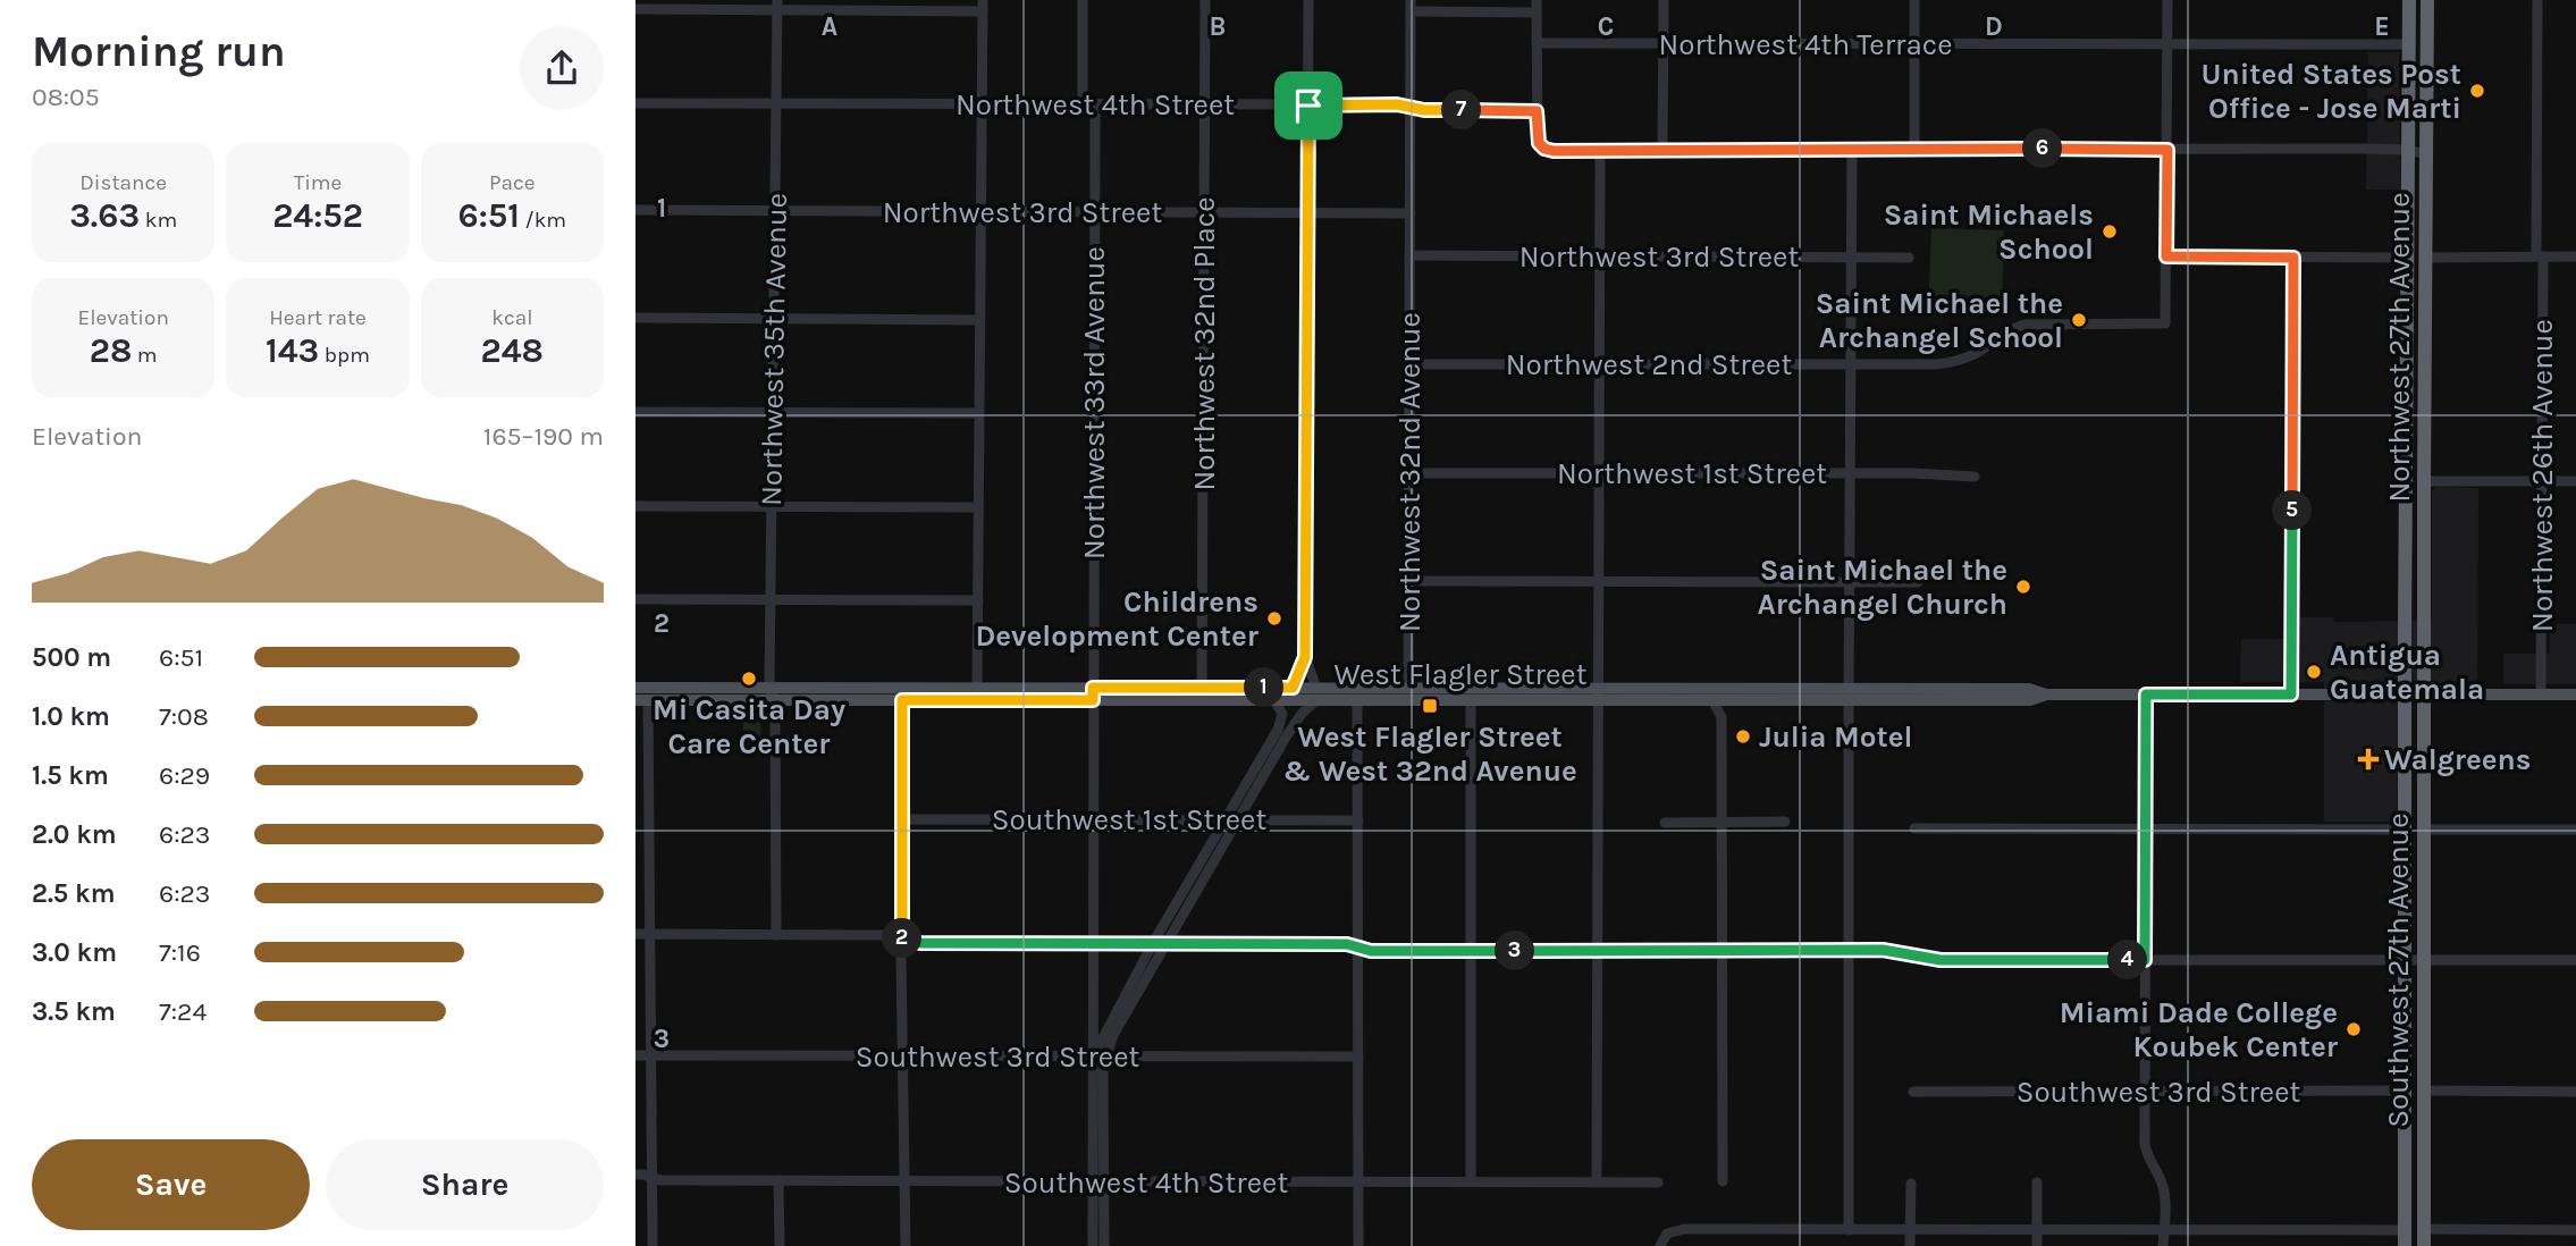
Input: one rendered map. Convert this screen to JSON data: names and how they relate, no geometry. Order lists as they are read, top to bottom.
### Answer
{
  "streets": {
    "highway": ["Northwest 27th Avenue", "Southwest 27th Avenue"],
    "main road": ["West Flagler Street"],
    "street": [
      "Northwest 4th Terrace",
      "Northwest 4th Street",
      "Northwest 3rd Street",
      "Northwest 32nd Place",
      "Northwest 35th Avenue",
      "Northwest 2nd Street",
      "Northwest 33rd Avenue",
      "Northwest 32nd Avenue",
      "Northwest 1st Street",
      "Northwest 26th Avenue",
      "Southwest 1st Street",
      "Southwest 3rd Street",
      "Southwest 4th Street"
    ]
  },
  "crossings": [
    ["Northwest 4th Terrace", "Northwest 27th Avenue"],
    ["Northwest 4th Street", "Northwest 32nd Place"],
    ["Northwest 4th Street", "Northwest 35th Avenue"],
    ["Northwest 4th Street", "Northwest 33rd Avenue"],
    ["Northwest 3rd Street", "Northwest 32nd Place"],
    ["Northwest 3rd Street", "Northwest 35th Avenue"],
    ["Northwest 3rd Street", "Northwest 33rd Avenue"],
    ["Northwest 3rd Street", "Northwest 32nd Avenue"],
    ["Northwest 32nd Place", "West Flagler Street"],
    ["Northwest 27th Avenue", "West Flagler Street"],
    ["Northwest 27th Avenue", "Southwest 27th Avenue"],
    ["Northwest 35th Avenue", "West Flagler Street"],
    ["Northwest 2nd Street", "Northwest 32nd Avenue"],
    ["Northwest 33rd Avenue", "West Flagler Street"],
    ["Northwest 33rd Avenue", "Southwest 1st Street"],
    ["Northwest 33rd Avenue", "Southwest 3rd Street"],
    ["Northwest 33rd Avenue", "Southwest 4th Street"],
    ["Northwest 32nd Avenue", "Northwest 1st Street"],
    ["Northwest 32nd Avenue", "West Flagler Street"],
    ["Northwest 26th Avenue", "West Flagler Street"],
    ["West Flagler Street", "Southwest 27th Avenue"],
    ["Southwest 27th Avenue", "Southwest 3rd Street"]
  ],
  "places": {
    "other": [
      "United States Post Office - Jose Marti",
      "Saint Michaels School",
      "Saint Michael the Archangel School",
      "Saint Michael the Archangel Church",
      "Childrens Development Center",
      "Antigua Guatemala",
      "Mi Casita Day Care Center",
      "Julia Motel",
      "Miami Dade College Koubek Center"
    ],
    "transit": ["West Flagler Street & West 32nd Avenue"],
    "health": ["Walgreens"]
  },
  "page": {
    "heading": ["Morning run", "08:05"],
    "pins": [
      "7",
      "6",
      "5",
      "1",
      "2",
      "3",
      "4"
    ],
    "stats": [
      ["Distance", "3.63 km"],
      ["Time", "24:52"],
      ["Pace", "6:51 /km"],
      ["Elevation", "28 m"],
      ["Heart rate", "143 bpm"],
      ["kcal", "248"]
    ],
    "chart": ["Elevation", "165–190 m"],
    "list": [
      {
        "name": "500 m",
        "note": "6:51"
      },
      {
        "name": "1.0 km",
        "note": "7:08"
      },
      {
        "name": "1.5 km",
        "note": "6:29"
      },
      {
        "name": "2.0 km",
        "note": "6:23"
      },
      {
        "name": "2.5 km",
        "note": "6:23"
      },
      {
        "name": "3.0 km",
        "note": "7:16"
      },
      {
        "name": "3.5 km",
        "note": "7:24"
      }
    ],
    "buttons": ["Save", "Share"]
  },
  "grid": {
    "columns": [
      "A",
      "B",
      "C",
      "D",
      "E"
    ],
    "rows": ["1", "2", "3"]
  }
}
